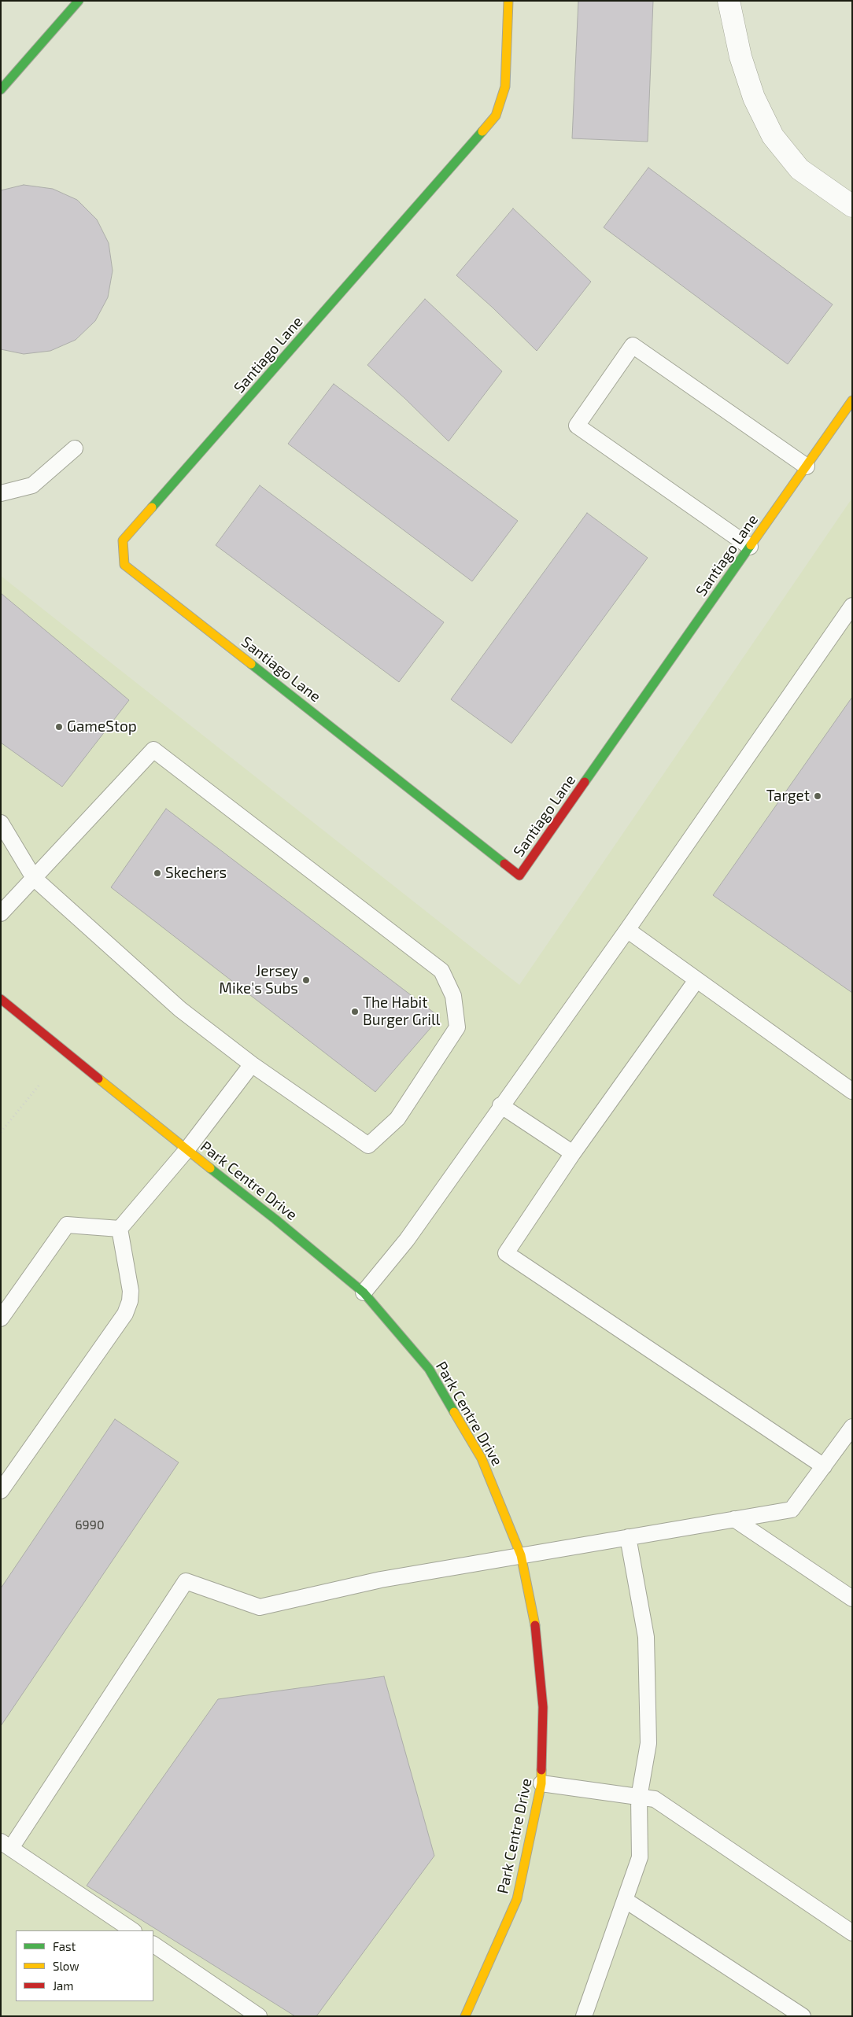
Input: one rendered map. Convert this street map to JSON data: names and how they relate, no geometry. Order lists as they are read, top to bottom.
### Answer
{
  "streets": {
    "street": ["Santiago Lane", "Park Centre Drive"]
  },
  "places": [
    "GameStop",
    "Target",
    "Skechers",
    "Jersey Mike's Subs",
    "The Habit Burger Grill"
  ],
  "house_numbers": ["6990"],
  "legend": ["Fast", "Slow", "Jam"]
}
